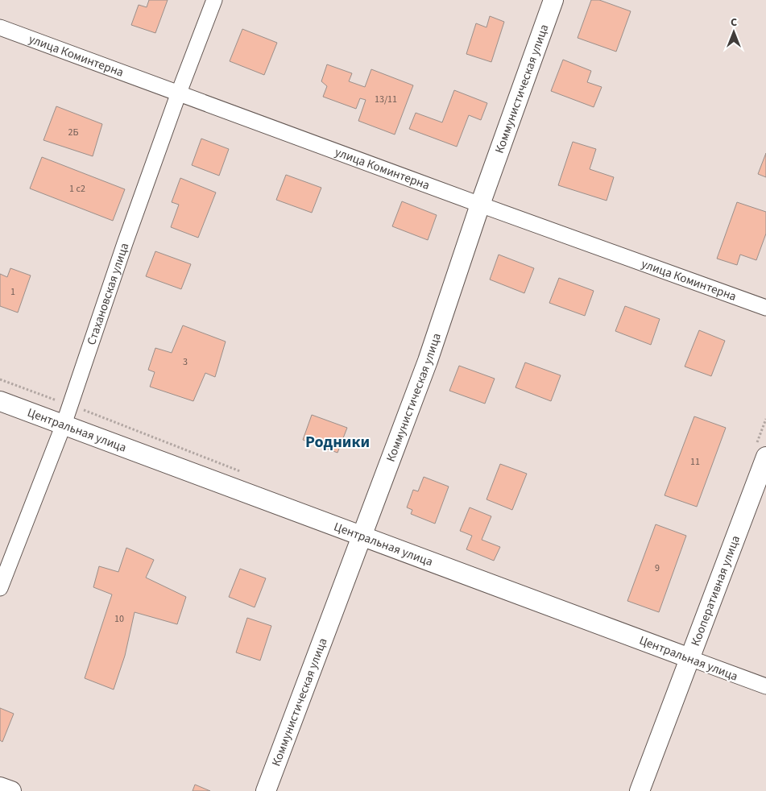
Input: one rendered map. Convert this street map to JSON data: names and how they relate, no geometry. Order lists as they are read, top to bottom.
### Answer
{
  "streets": {
    "street": [
      "улица Коминтерна",
      "Коммунистическая улица",
      "Стахановская улица",
      "Центральная улица",
      "Кооперативная улица"
    ]
  },
  "crossings": [
    ["улица Коминтерна", "Коммунистическая улица"],
    ["улица Коминтерна", "Стахановская улица"],
    ["Коммунистическая улица", "Центральная улица"],
    ["Стахановская улица", "Центральная улица"],
    ["Центральная улица", "Кооперативная улица"]
  ],
  "districts": ["Родники"],
  "house_numbers": [
    "13/11",
    "2Б",
    "1 с2",
    "1",
    "3",
    "11",
    "9",
    "10"
  ],
  "north": "top"
}
